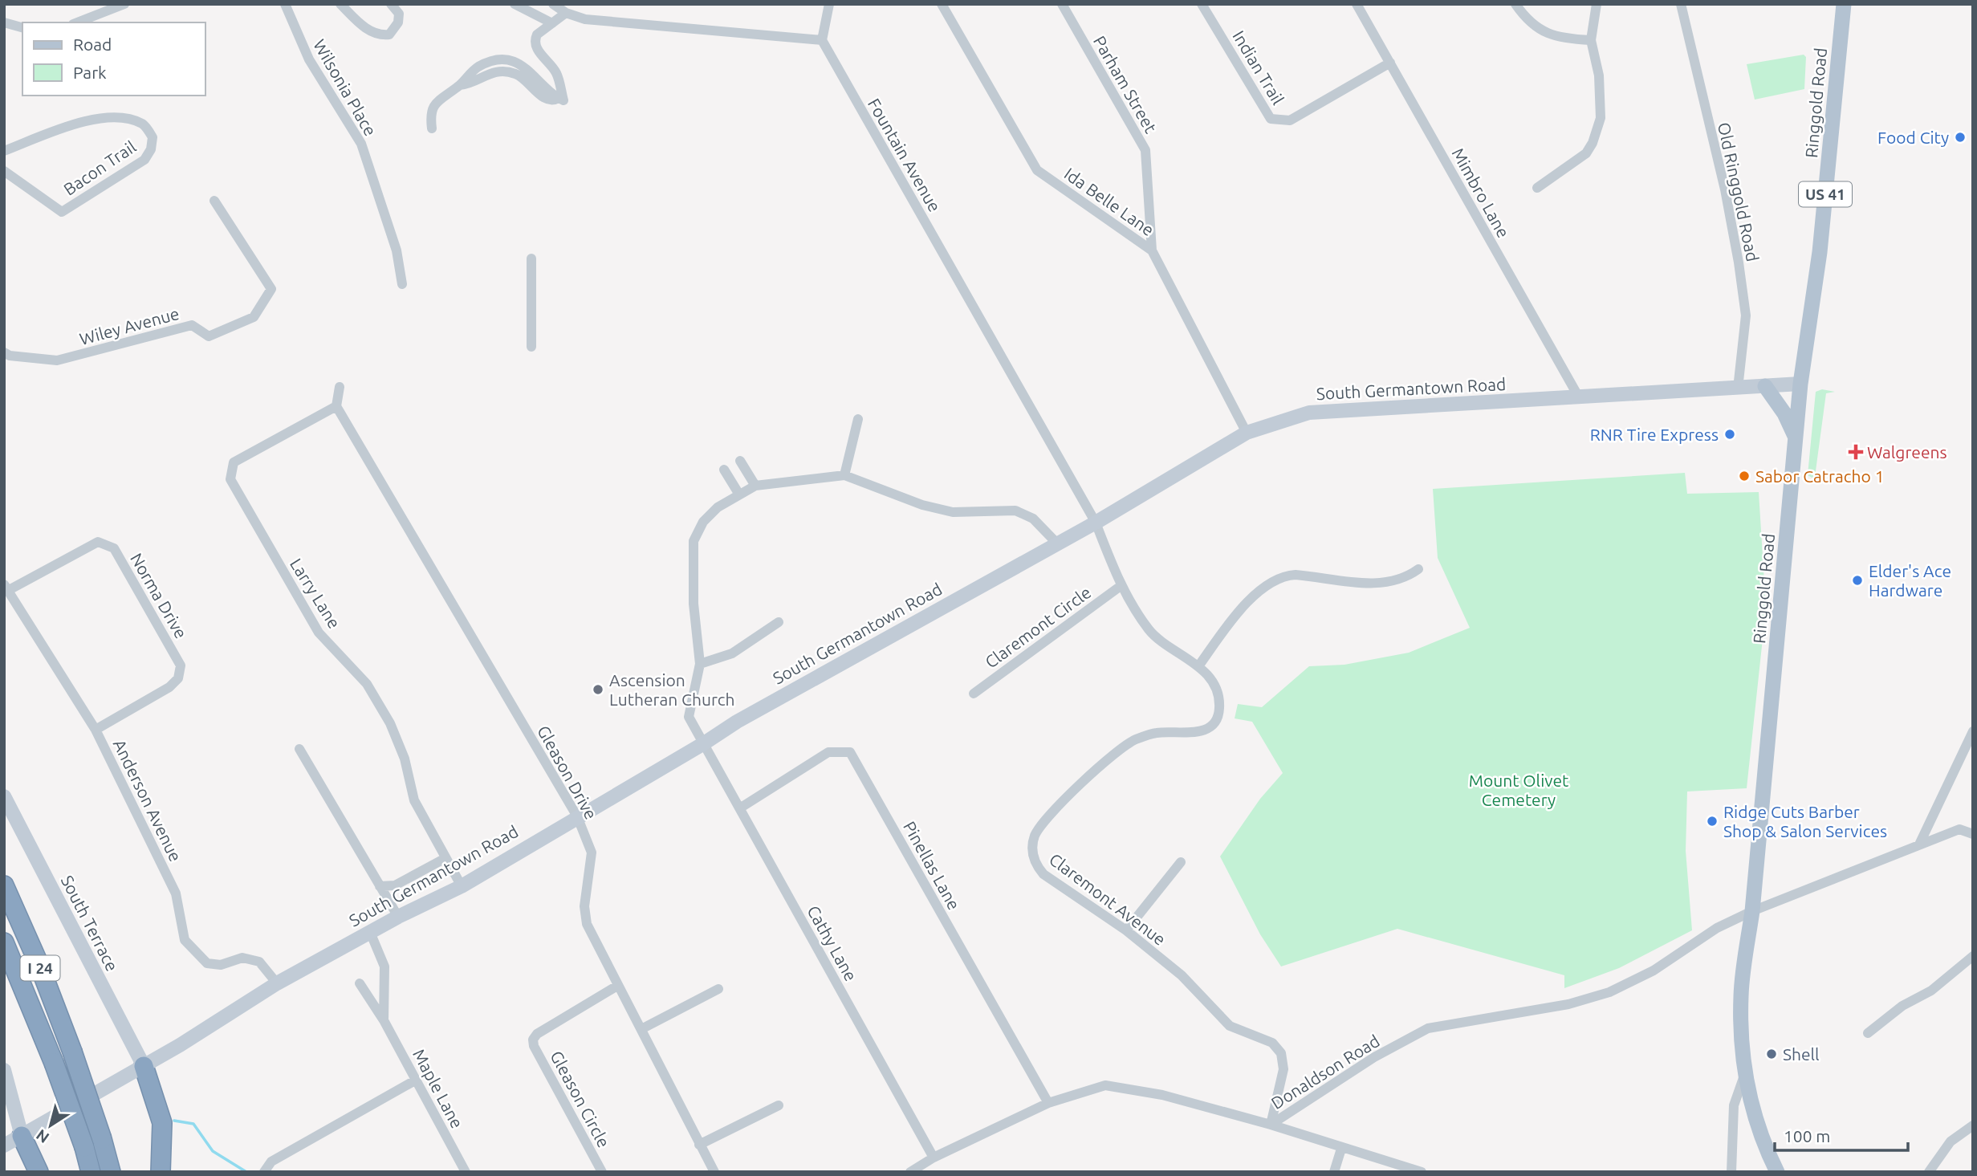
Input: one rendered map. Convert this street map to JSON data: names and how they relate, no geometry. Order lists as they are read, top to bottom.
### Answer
{
  "streets": {
    "highway": ["I 24"],
    "main road": [
      "Ringgold Road",
      "US 41",
      "South Germantown Road",
      "South Terrace"
    ],
    "street": [
      "Indian Trail",
      "Parham Street",
      "Wilsonia Place",
      "Fountain Avenue",
      "Bacon Trail",
      "Old Ringgold Road",
      "Mimbro Lane",
      "Ida Belle Lane",
      "Wiley Avenue",
      "Larry Lane",
      "Norma Drive",
      "Claremont Circle",
      "Gleason Drive",
      "Anderson Avenue",
      "Pinellas Lane",
      "Claremont Avenue",
      "Cathy Lane",
      "Donaldson Road",
      "Maple Lane",
      "Gleason Circle"
    ]
  },
  "crossings": [
    ["Indian Trail", "Mimbro Lane"],
    ["Parham Street", "Ida Belle Lane"],
    ["Ringgold Road", "South Germantown Road"],
    ["Ringgold Road", "Donaldson Road"],
    ["Fountain Avenue", "South Germantown Road"],
    ["Fountain Avenue", "Claremont Avenue"],
    ["Old Ringgold Road", "South Germantown Road"],
    ["Mimbro Lane", "South Germantown Road"],
    ["Ida Belle Lane", "South Germantown Road"],
    ["South Germantown Road", "Larry Lane"],
    ["South Germantown Road", "Gleason Drive"],
    ["South Germantown Road", "Anderson Avenue"],
    ["South Germantown Road", "Claremont Avenue"],
    ["South Germantown Road", "South Terrace"],
    ["South Germantown Road", "Cathy Lane"],
    ["South Germantown Road", "Maple Lane"],
    ["Larry Lane", "Gleason Drive"],
    ["Norma Drive", "Anderson Avenue"],
    ["Claremont Circle", "Claremont Avenue"],
    ["Gleason Drive", "Gleason Circle"],
    ["Pinellas Lane", "Cathy Lane"],
    ["Pinellas Lane", "Donaldson Road"],
    ["Claremont Avenue", "Donaldson Road"],
    ["Cathy Lane", "Donaldson Road"]
  ],
  "parks": ["Mount Olivet Cemetery"],
  "places": {
    "other": [
      "Food City",
      "RNR Tire Express",
      "Sabor Catracho 1",
      "Elder's Ace Hardware",
      "Ascension Lutheran Church",
      "Ridge Cuts Barber Shop & Salon Services",
      "Shell"
    ],
    "health": ["Walgreens"]
  },
  "legend": ["Road", "Park"],
  "scale_bar": "100 m",
  "north": "bottom left"
}
